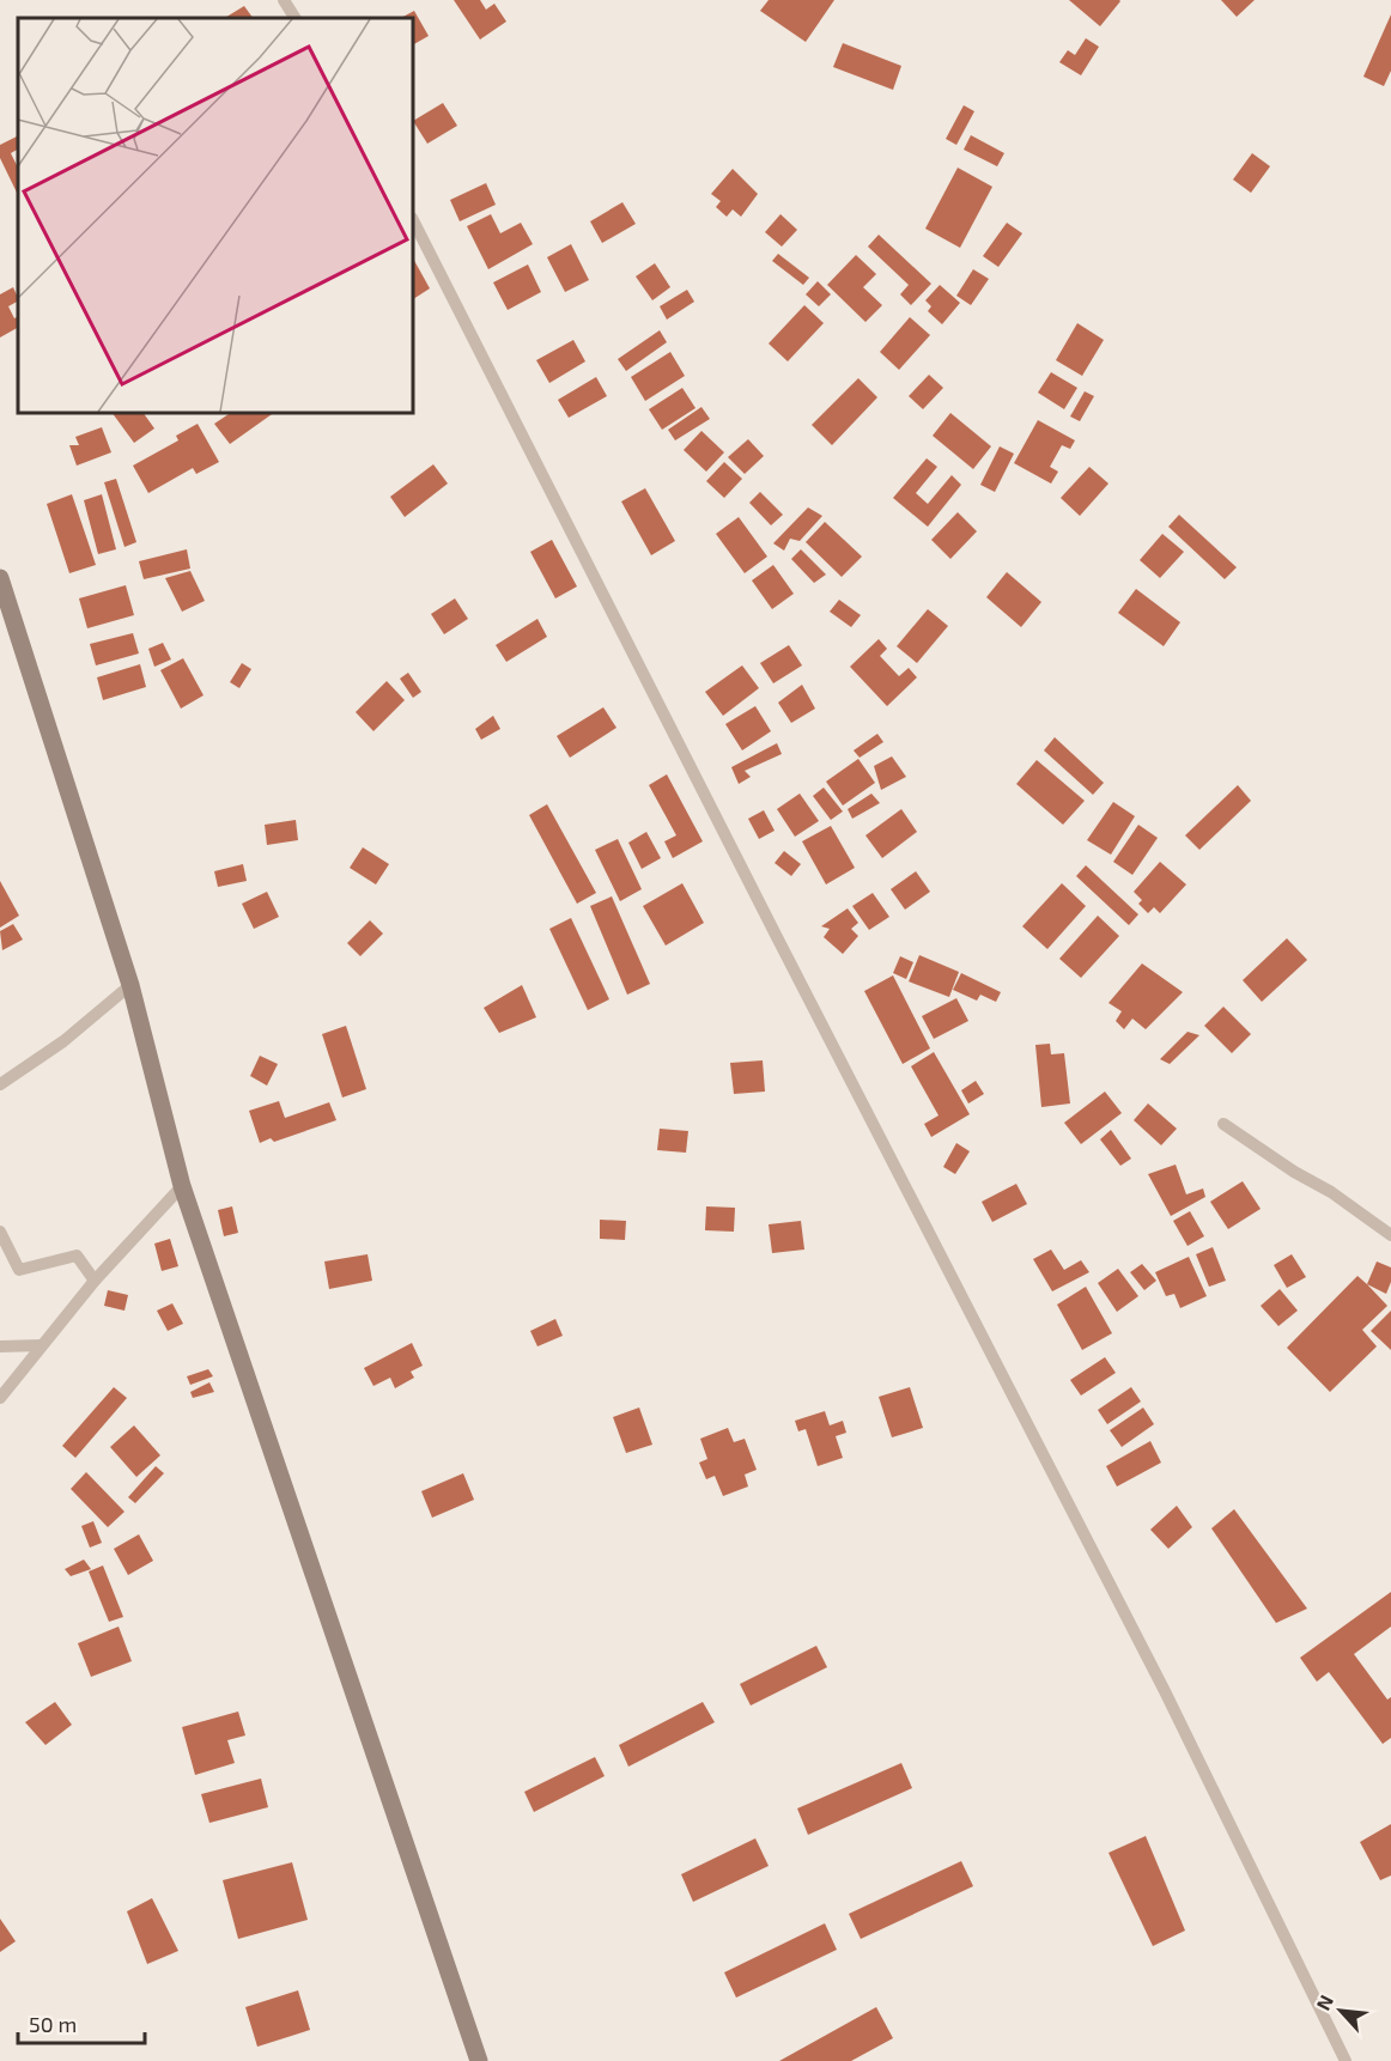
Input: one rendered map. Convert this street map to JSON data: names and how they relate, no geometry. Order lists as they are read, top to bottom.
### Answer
{
  "scale_bar": "50 m",
  "north": "top left"
}
